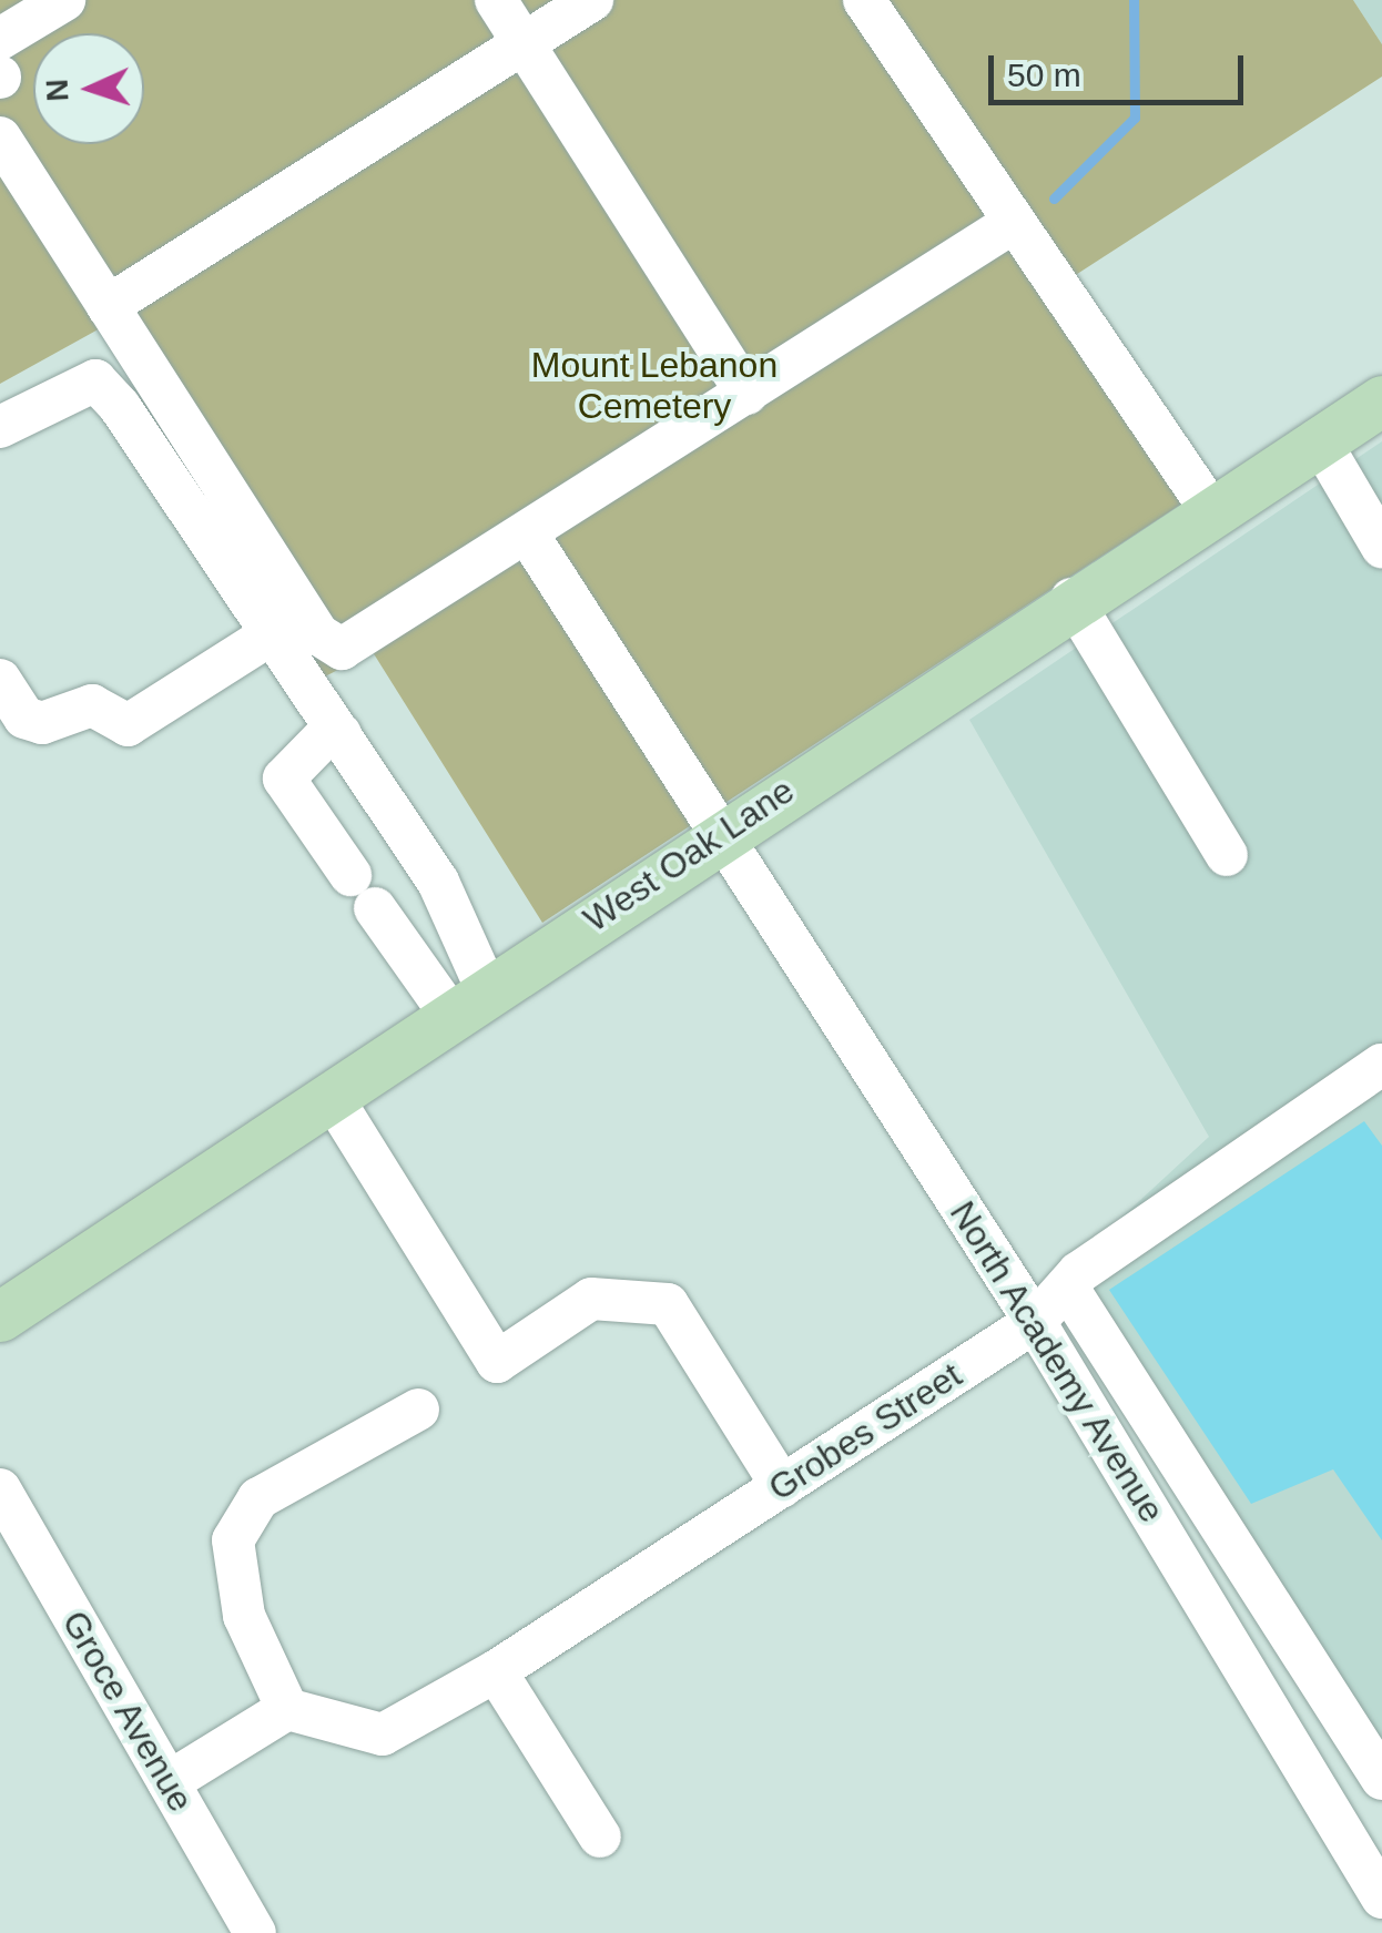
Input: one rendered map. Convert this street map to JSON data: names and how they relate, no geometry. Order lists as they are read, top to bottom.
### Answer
{
  "streets": {
    "main road": ["West Oak Lane"],
    "street": ["North Academy Avenue", "Grobes Street", "Groce Avenue"]
  },
  "crossings": [
    ["West Oak Lane", "North Academy Avenue"],
    ["North Academy Avenue", "Grobes Street"]
  ],
  "parks": ["Mount Lebanon Cemetery"],
  "scale_bar": "50 m",
  "north": "left"
}
